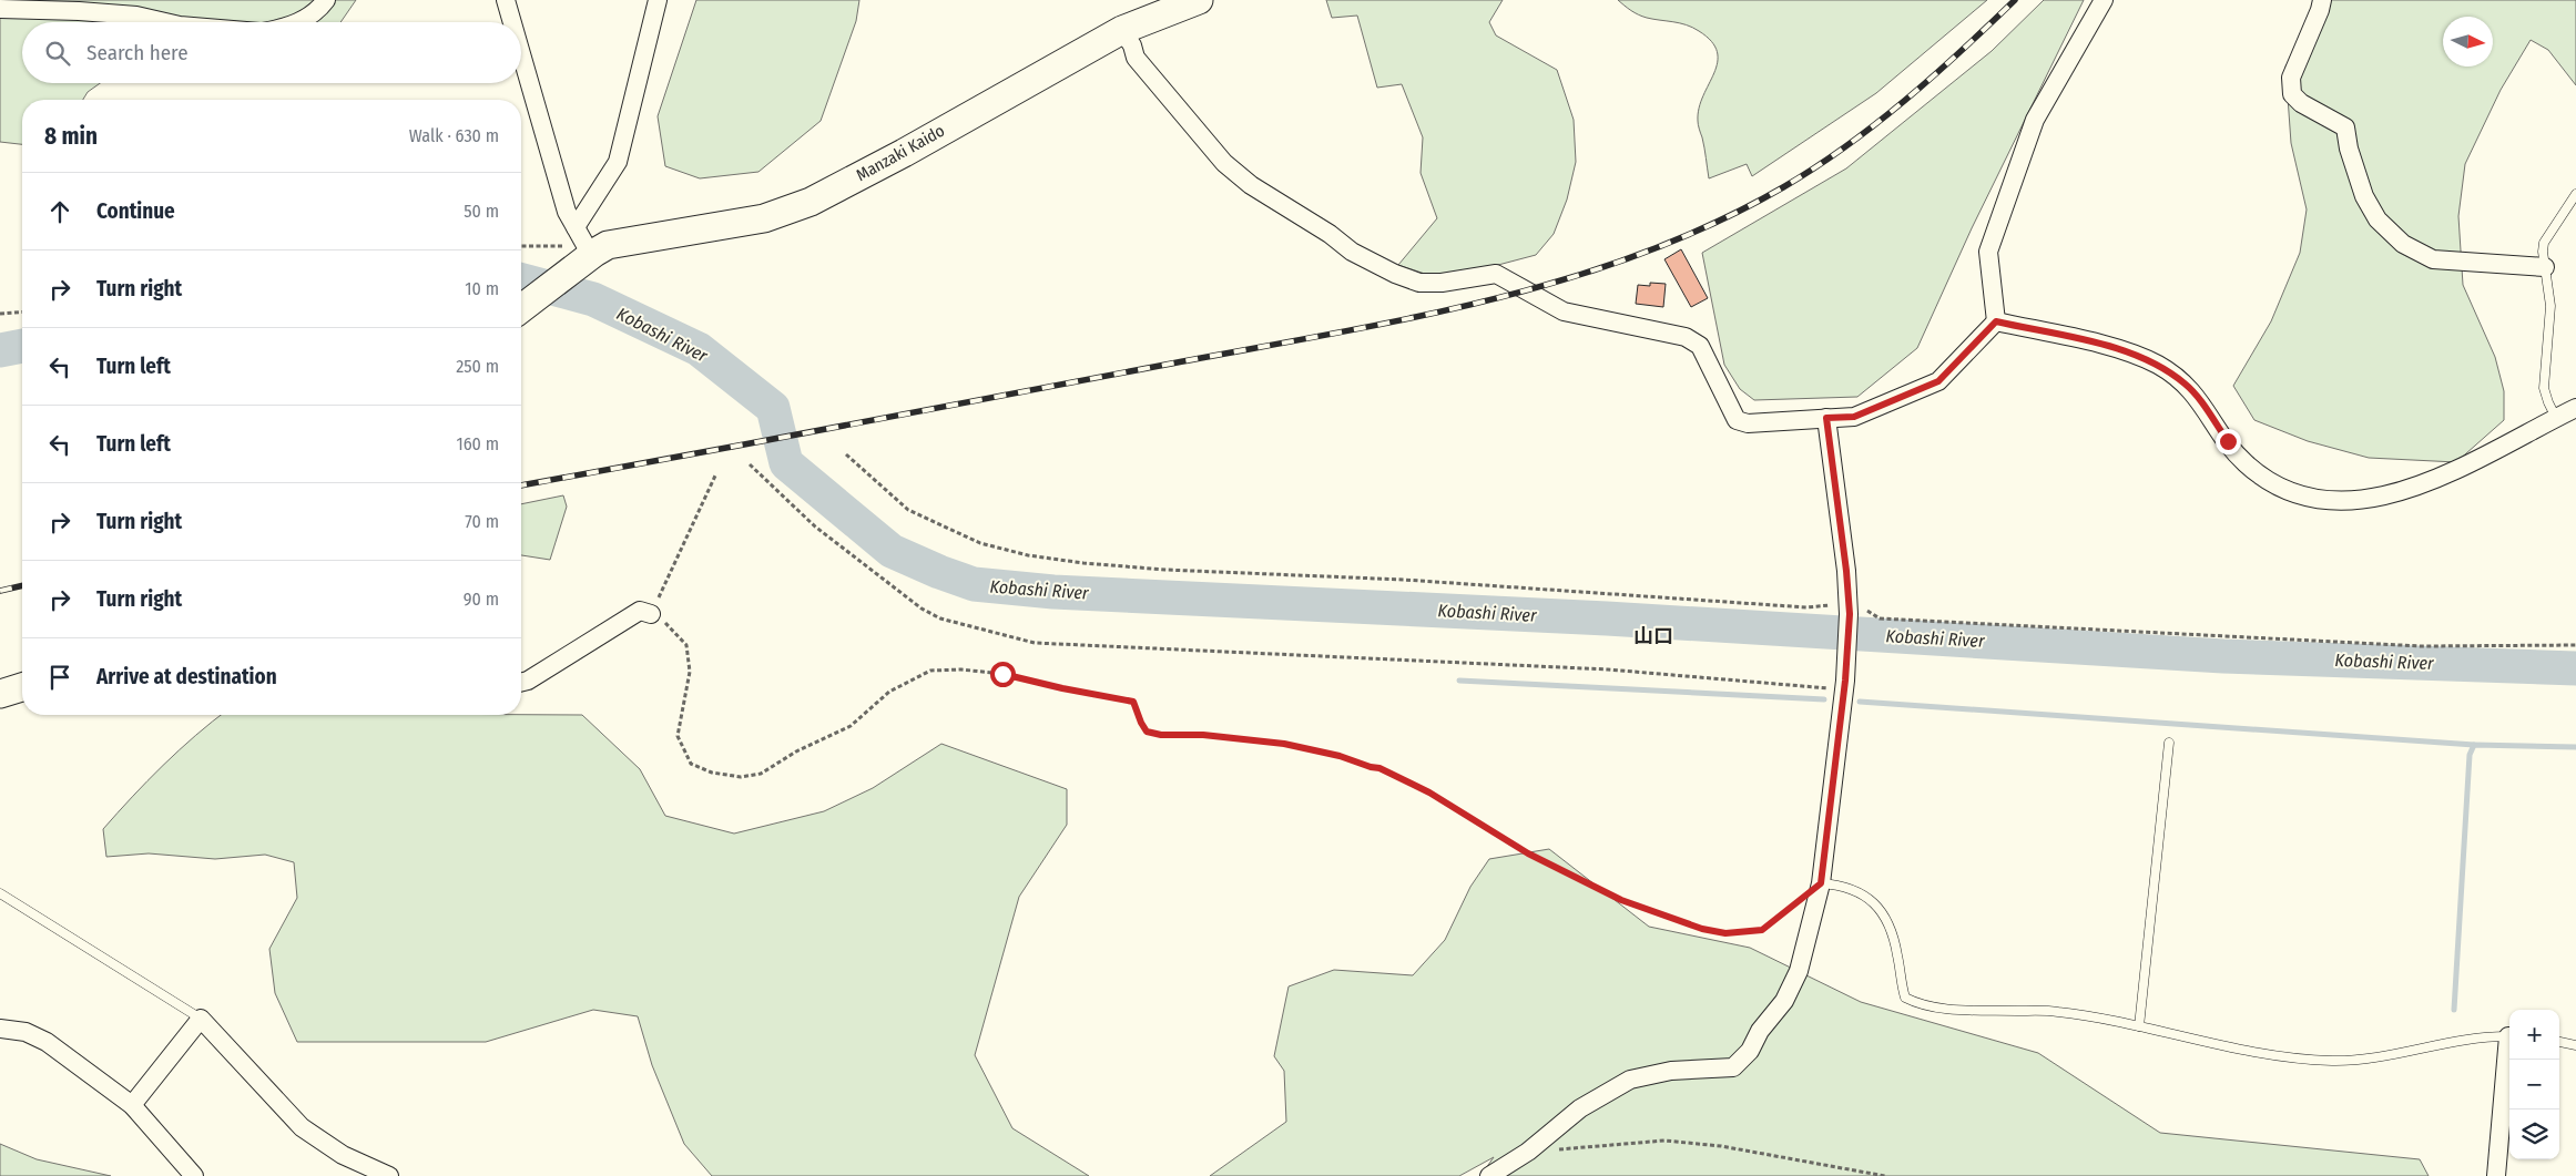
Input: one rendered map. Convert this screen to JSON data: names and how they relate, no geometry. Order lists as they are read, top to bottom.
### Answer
{
  "streets": {
    "main road": ["Manzaki Kaido"]
  },
  "districts": ["山口"],
  "water": ["Kobashi River"],
  "north": "right",
  "page": {
    "search": "Search here",
    "heading": ["8 min", "Walk · 630 m"],
    "list": [
      ["Continue", "50 m"],
      ["Turn right", "10 m"],
      ["Turn left", "250 m"],
      ["Turn left", "160 m"],
      ["Turn right", "70 m"],
      ["Turn right", "90 m"],
      "Arrive at destination"
    ],
    "map_buttons": ["+", "−"]
  }
}
